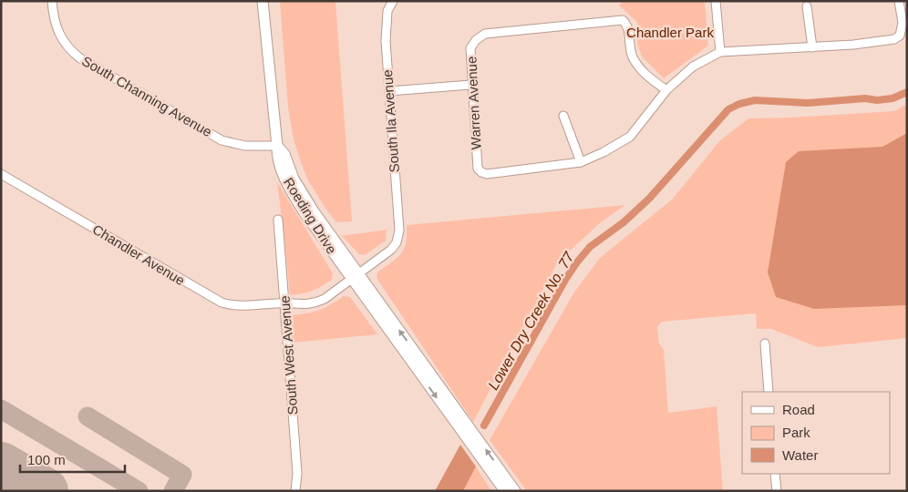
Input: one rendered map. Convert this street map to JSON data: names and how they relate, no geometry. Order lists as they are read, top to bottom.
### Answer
{
  "streets": {
    "street": [
      "South Channing Avenue",
      "Warren Avenue",
      "South Ila Avenue",
      "Roeding Drive",
      "Chandler Avenue",
      "South West Avenue"
    ]
  },
  "crossings": [
    ["South Channing Avenue", "Roeding Drive"],
    ["South Ila Avenue", "Chandler Avenue"],
    ["Roeding Drive", "Chandler Avenue"],
    ["Chandler Avenue", "South West Avenue"]
  ],
  "water": ["Lower Dry Creek No. 77"],
  "parks": ["Chandler Park"],
  "legend": ["Road", "Park", "Water"],
  "scale_bar": "100 m"
}
